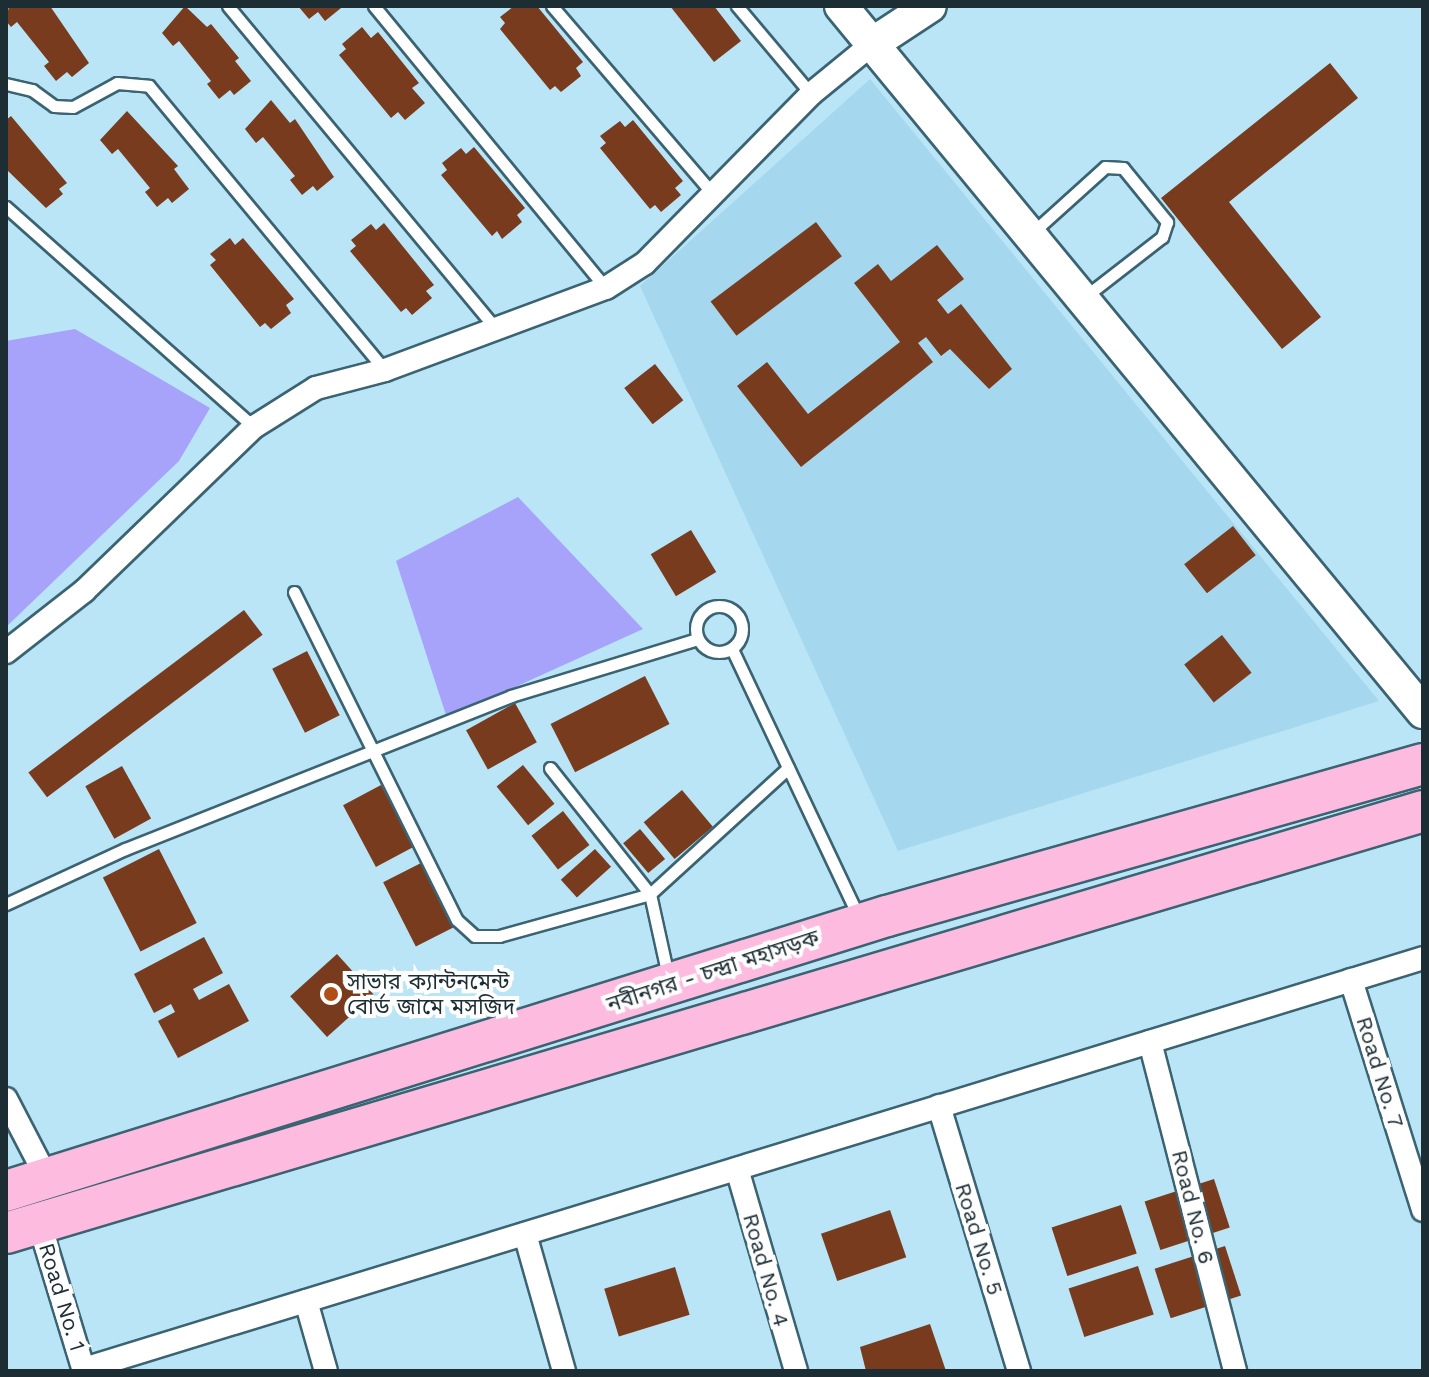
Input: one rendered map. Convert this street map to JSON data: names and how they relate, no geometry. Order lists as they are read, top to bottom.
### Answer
{
  "streets": {
    "highway": ["নবীনগর - চন্দ্রা মহাসড়ক"],
    "street": [
      "Road No. 7",
      "Road No. 6",
      "Road No. 5",
      "Road No. 4",
      "Road No. 1"
    ]
  },
  "crossings": [
    ["নবীনগর - চন্দ্রা মহাসড়ক", "Road No. 1"]
  ],
  "places": ["সাভার ক্যান্টনমেন্ট বোর্ড জামে মসজিদ"]
}
